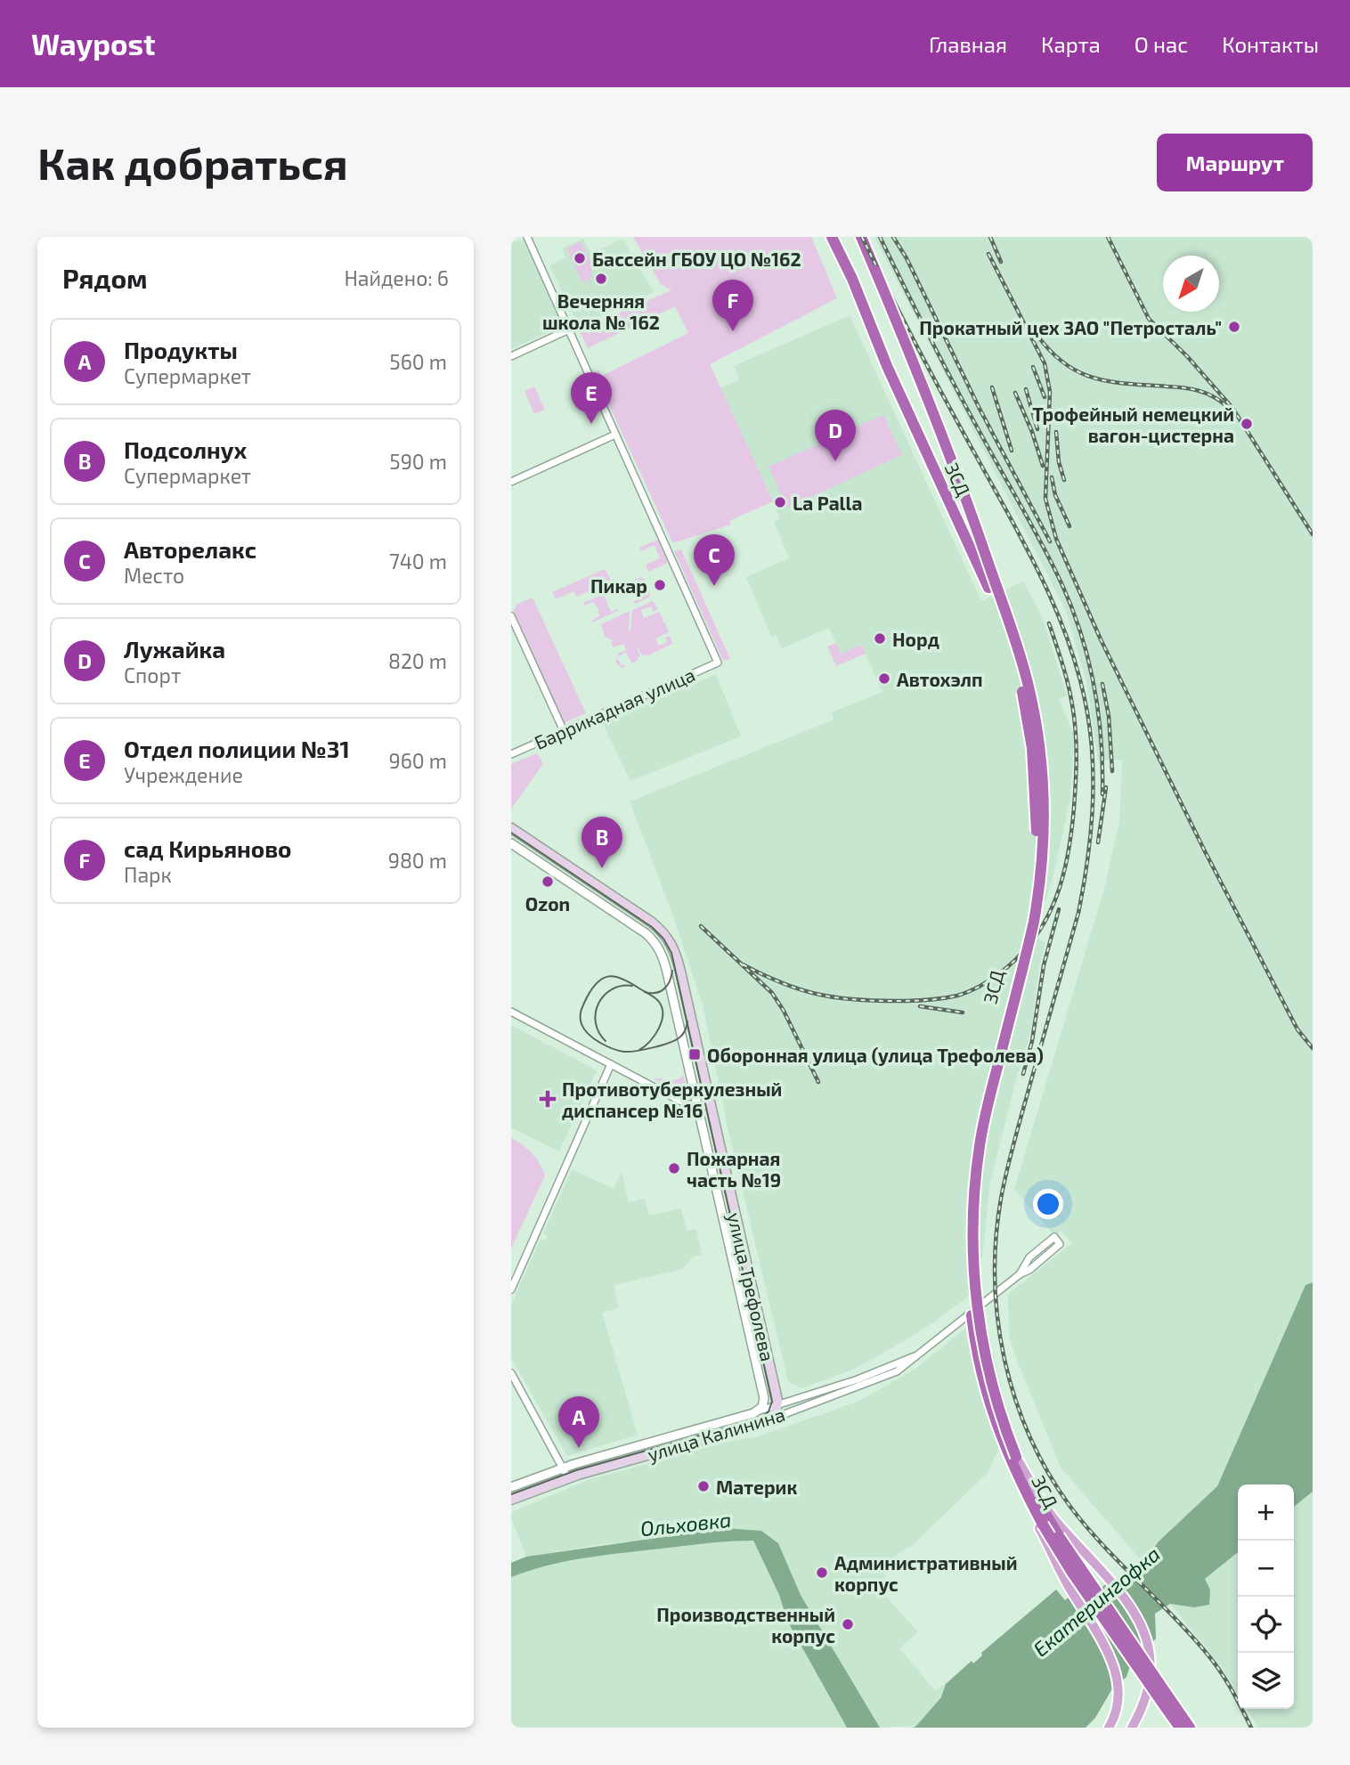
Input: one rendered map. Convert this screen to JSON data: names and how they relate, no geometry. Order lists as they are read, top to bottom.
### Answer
{
  "streets": {
    "highway": ["ЗСД"],
    "main road": ["улица Трефолева", "улица Калинина"],
    "street": ["Баррикадная улица"]
  },
  "crossings": [
    ["улица Трефолева", "улица Калинина"]
  ],
  "water": ["Ольховка", "Екатерингофка"],
  "places": {
    "other": [
      "Бассейн ГБОУ ЦО №162",
      "Вечерняя школа № 162",
      "Прокатный цех ЗАО \"Петросталь\"",
      "Трофейный немецкий вагон-цистерна",
      "La Palla",
      "Пикар",
      "Норд",
      "Автохэлп",
      "Ozon",
      "Пожарная часть №19",
      "Материк",
      "Административный корпус",
      "Производственный корпус"
    ],
    "transit": ["Оборонная улица (улица Трефолева)"],
    "health": ["Противотуберкулезный диспансер №16"]
  },
  "north": "bottom left",
  "page": {
    "header": "Waypost",
    "nav": [
      "Главная",
      "Карта",
      "О нас",
      "Контакты"
    ],
    "buttons": "Маршрут",
    "title": "Как добраться",
    "heading": ["Рядом", "Найдено: 6"],
    "pins": [
      "F",
      "E",
      "D",
      "C",
      "B",
      "A"
    ],
    "list": [
      {
        "mark": "A",
        "name": "Продукты",
        "note": "Супермаркет",
        "value": "560 m"
      },
      {
        "mark": "B",
        "name": "Подсолнух",
        "note": "Супермаркет",
        "value": "590 m"
      },
      {
        "mark": "C",
        "name": "Авторелакс",
        "note": "Место",
        "value": "740 m"
      },
      {
        "mark": "D",
        "name": "Лужайка",
        "note": "Спорт",
        "value": "820 m"
      },
      {
        "mark": "E",
        "name": "Отдел полиции №31",
        "note": "Учреждение",
        "value": "960 m"
      },
      {
        "mark": "F",
        "name": "сад Кирьяново",
        "note": "Парк",
        "value": "980 m"
      }
    ],
    "map_buttons": ["+", "−"]
  }
}
